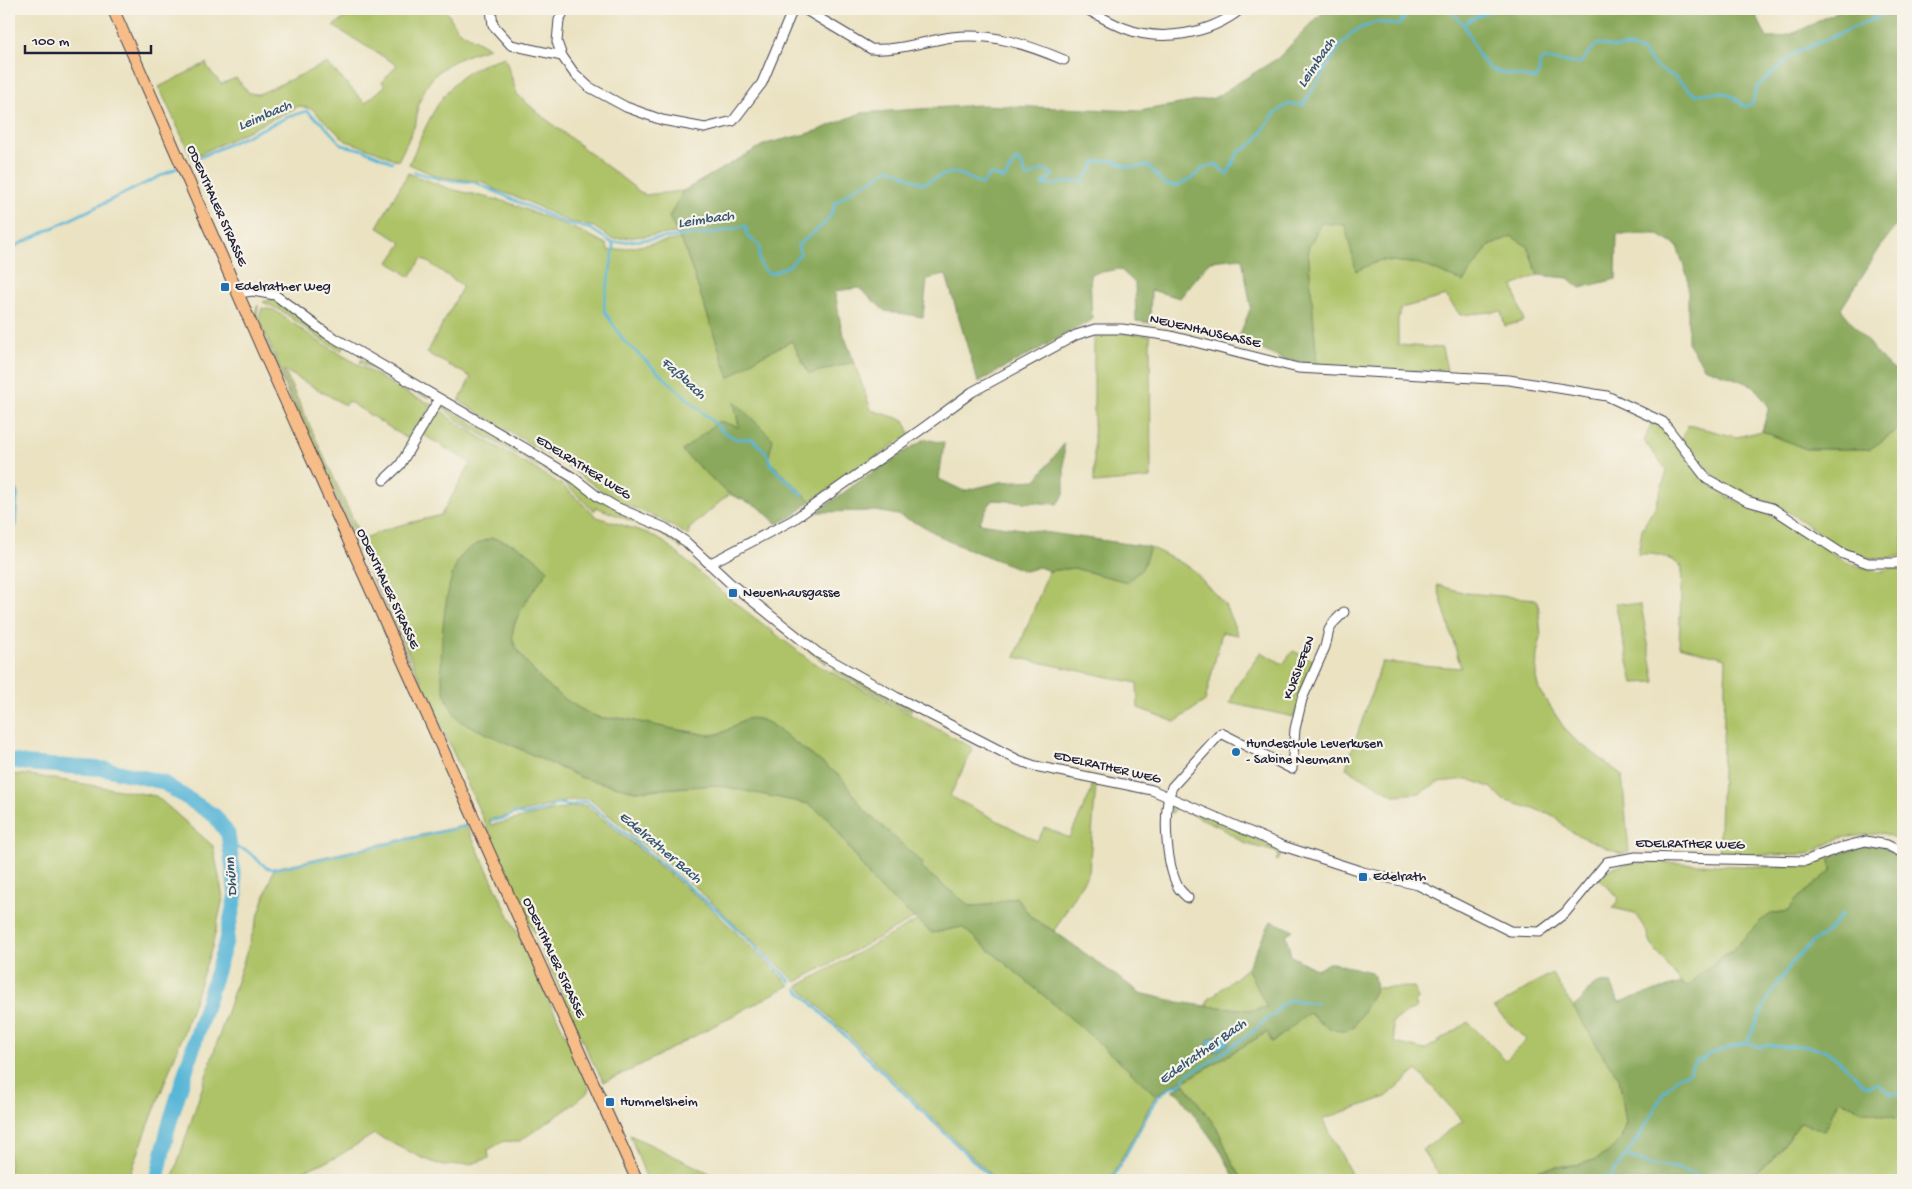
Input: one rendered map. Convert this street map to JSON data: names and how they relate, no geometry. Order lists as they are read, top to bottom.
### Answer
{
  "streets": {
    "main road": ["ODENTHALER STRASSE"],
    "street": ["NEUENHAUSGASSE", "EDELRATHER WEG", "KURSIEFEN"]
  },
  "crossings": [
    ["ODENTHALER STRASSE", "EDELRATHER WEG"],
    ["NEUENHAUSGASSE", "EDELRATHER WEG"],
    ["EDELRATHER WEG", "KURSIEFEN"]
  ],
  "water": [
    "Leimbach",
    "Faßbach",
    "Edelrather Bach",
    "Dhünn"
  ],
  "places": {
    "transit": [
      "Edelrather Weg",
      "Neuenhausgasse",
      "Edelrath",
      "Hummelsheim"
    ],
    "other": ["Hundeschule Leverkusen - Sabine Neumann"]
  },
  "scale_bar": "100 m"
}
